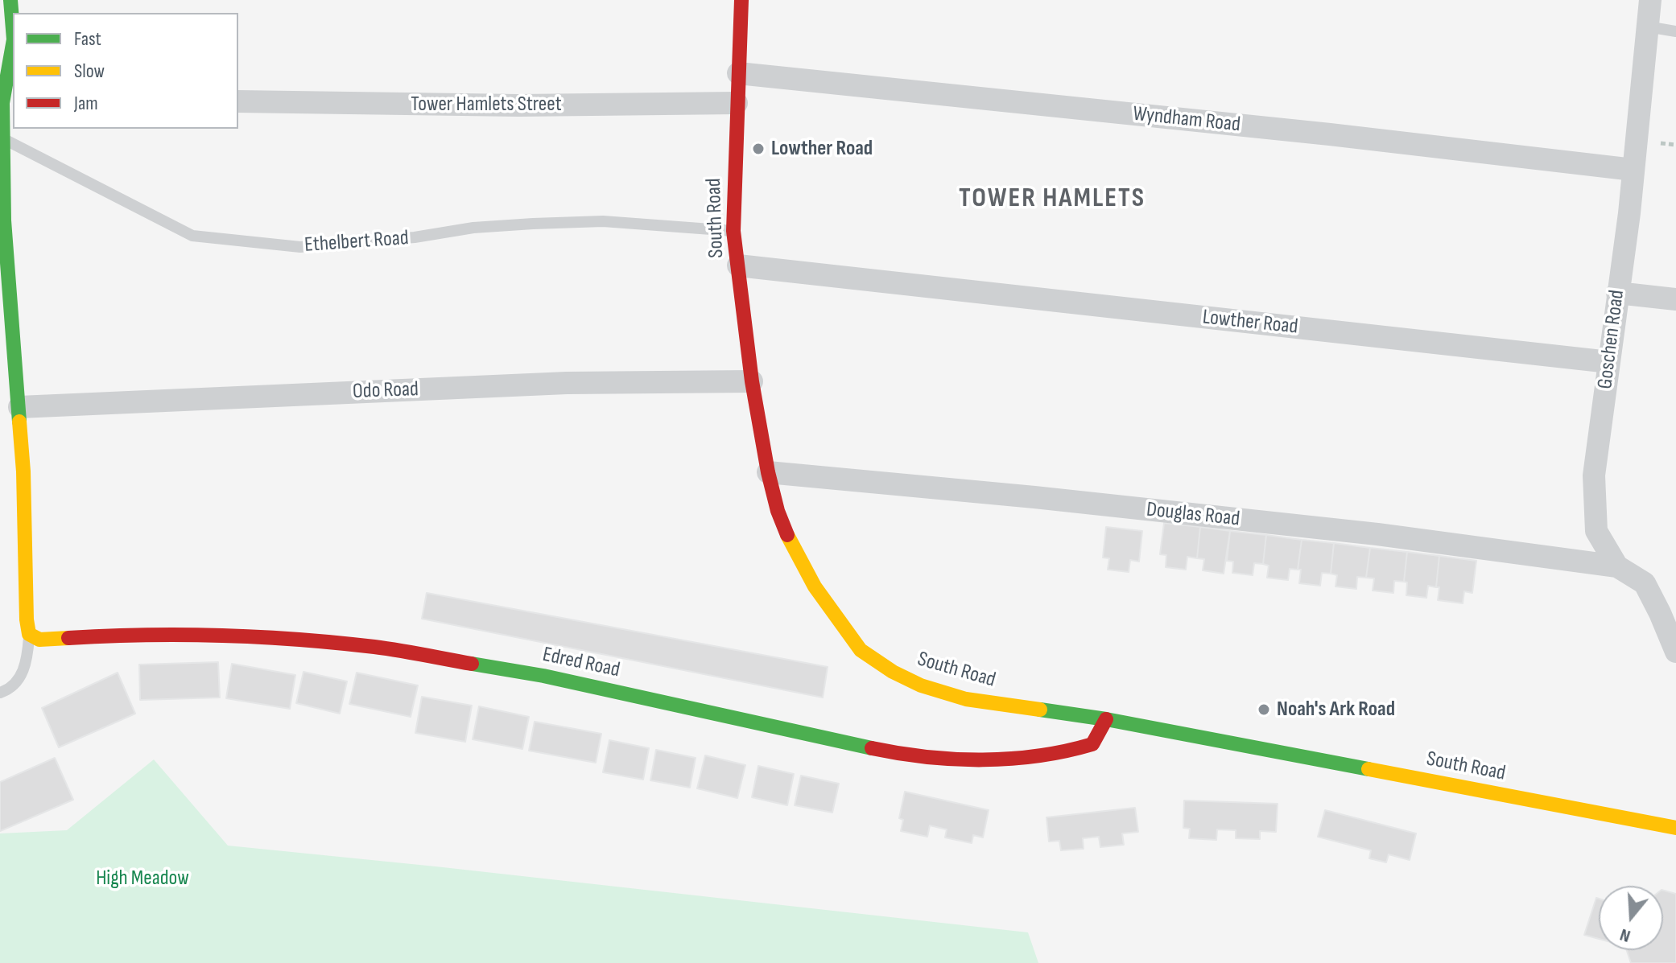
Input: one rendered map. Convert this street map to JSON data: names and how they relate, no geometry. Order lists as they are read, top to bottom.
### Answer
{
  "streets": {
    "street": [
      "Tower Hamlets Street",
      "Wyndham Road",
      "South Road",
      "Lowther Road",
      "Goschen Road",
      "Odo Road",
      "Douglas Road",
      "Edred Road"
    ],
    "lane": ["Ethelbert Road"]
  },
  "crossings": [
    ["Tower Hamlets Street", "South Road"],
    ["Wyndham Road", "South Road"],
    ["Wyndham Road", "Goschen Road"],
    ["South Road", "Ethelbert Road"],
    ["South Road", "Lowther Road"],
    ["South Road", "Odo Road"],
    ["South Road", "Douglas Road"],
    ["South Road", "Edred Road"],
    ["Lowther Road", "Goschen Road"],
    ["Goschen Road", "Douglas Road"]
  ],
  "districts": ["TOWER HAMLETS"],
  "parks": ["High Meadow"],
  "places": ["Lowther Road", "Noah's Ark Road"],
  "legend": ["Fast", "Slow", "Jam"],
  "north": "bottom"
}
